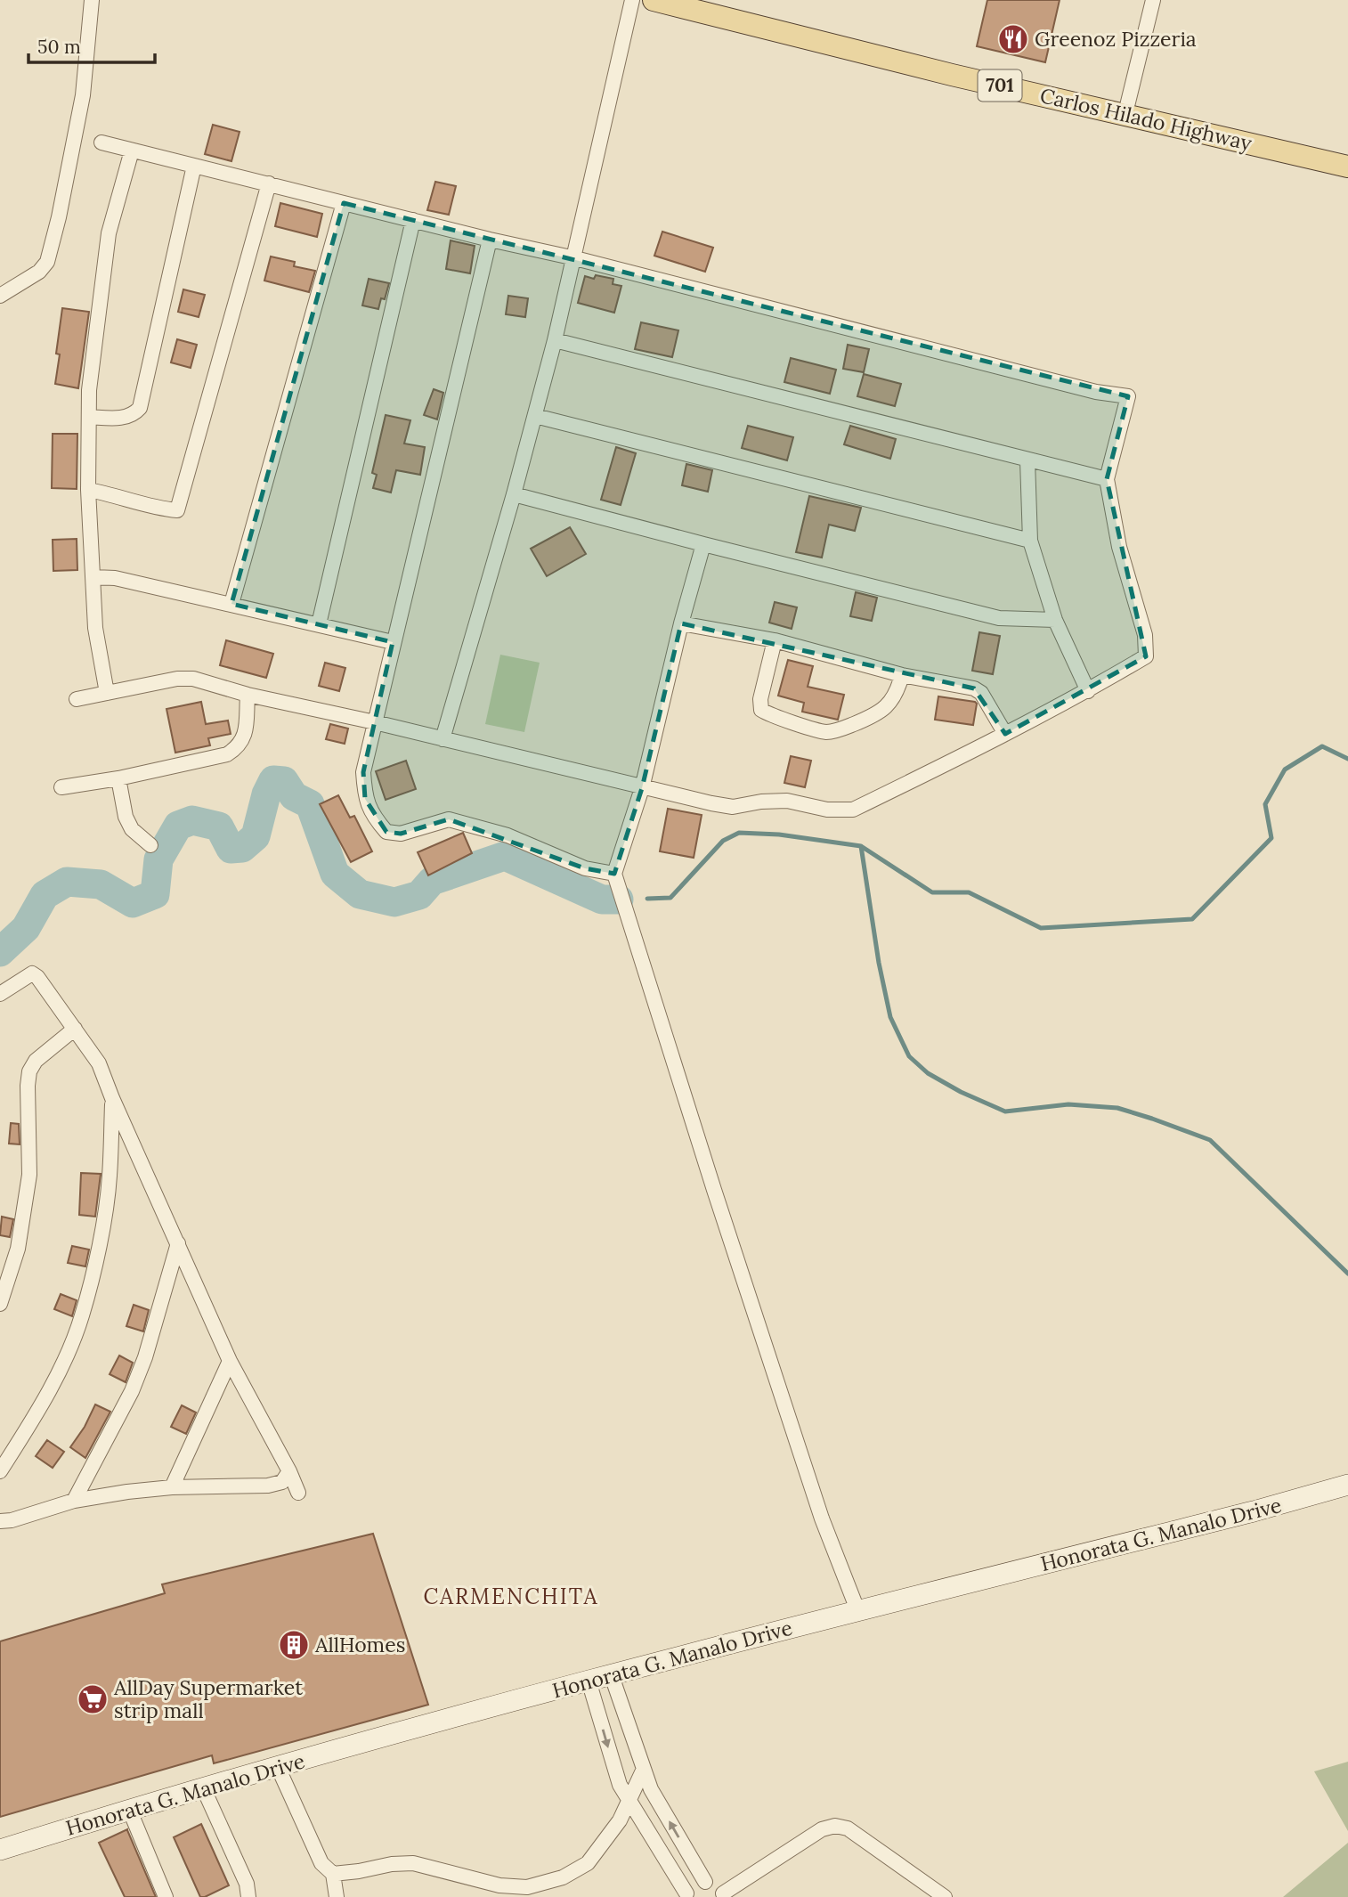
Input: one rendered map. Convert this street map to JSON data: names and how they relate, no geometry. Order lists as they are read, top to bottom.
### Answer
{
  "streets": {
    "main road": ["701", "Carlos Hilado Highway"],
    "street": ["Honorata G. Manalo Drive"]
  },
  "districts": ["CARMENCHITA"],
  "places": {
    "restaurant": ["Greenoz Pizzeria"],
    "building": ["AllHomes"],
    "supermarket": ["AllDay Supermarket strip mall"]
  },
  "scale_bar": "50 m"
}
